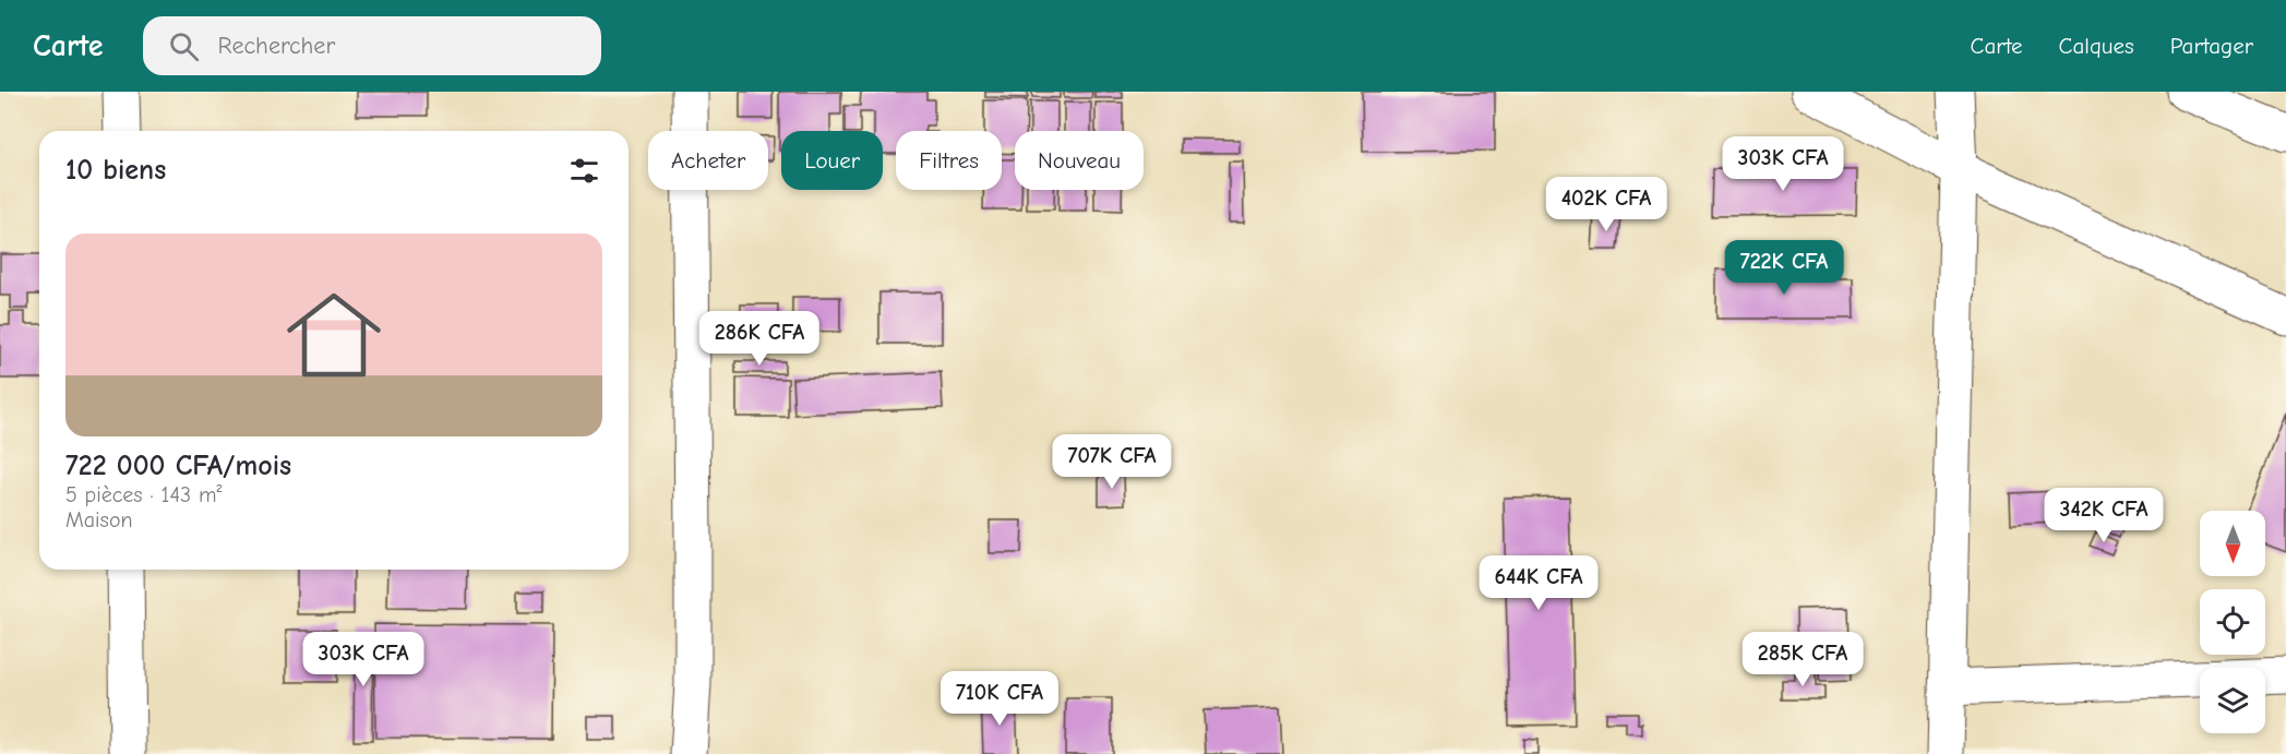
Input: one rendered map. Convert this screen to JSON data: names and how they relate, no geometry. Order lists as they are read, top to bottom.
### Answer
{
  "north": "bottom",
  "page": {
    "header": "Carte",
    "search": "Rechercher",
    "nav": ["Carte", "Calques", "Partager"],
    "chip": [
      "Acheter",
      "Louer",
      "Filtres",
      "Nouveau"
    ],
    "heading": "10 biens",
    "price": [
      "303K CFA",
      "402K CFA",
      "722K CFA",
      "286K CFA",
      "707K CFA",
      "342K CFA",
      "644K CFA",
      "303K CFA",
      "285K CFA",
      "710K CFA"
    ],
    "list": [
      {
        "name": "722 000 CFA/mois",
        "note": "5 pièces · 143 m² · Maison"
      }
    ]
  }
}
